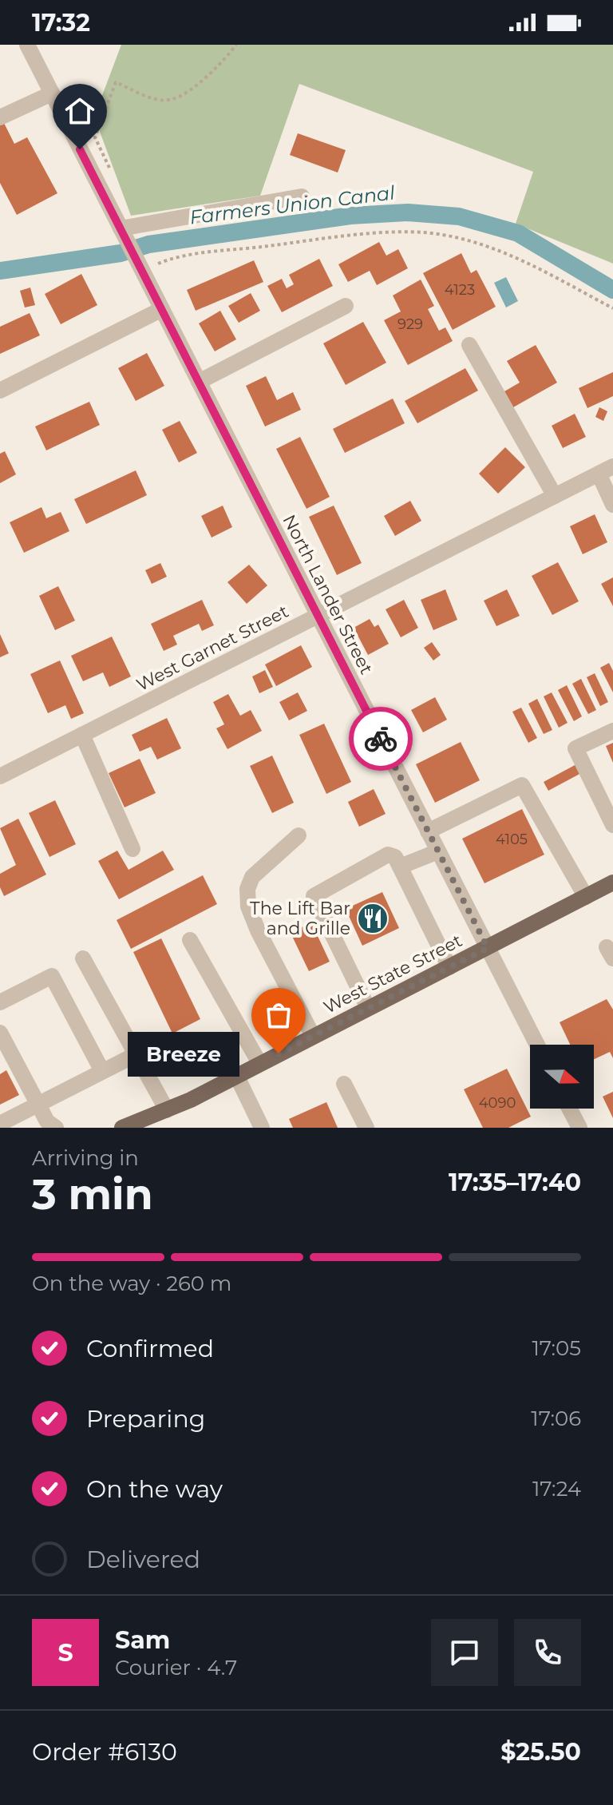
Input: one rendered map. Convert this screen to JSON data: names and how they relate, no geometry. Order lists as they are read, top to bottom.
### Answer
{
  "streets": {
    "main road": ["West State Street"],
    "street": ["North Lander Street", "West Garnet Street"]
  },
  "crossings": [
    ["North Lander Street", "West Garnet Street"],
    ["North Lander Street", "West State Street"]
  ],
  "water": ["Farmers Union Canal"],
  "places": {
    "restaurant": ["The Lift Bar and Grille"],
    "other": ["Breeze"]
  },
  "house_numbers": [
    "4123",
    "929",
    "4105",
    "4090"
  ],
  "north": "right",
  "page": {
    "status": "17:32",
    "bubble": "Breeze",
    "heading": ["3 min", "Arriving in", "17:35–17:40"],
    "panel": [
      "Sam",
      "Courier · 4.7",
      "Order #6130",
      "$25.50"
    ],
    "bar": "On the way · 260 m",
    "list": [
      ["Confirmed", "17:05"],
      ["Preparing", "17:06"],
      ["On the way", "17:24"],
      "Delivered"
    ],
    "round": "S"
  }
}
